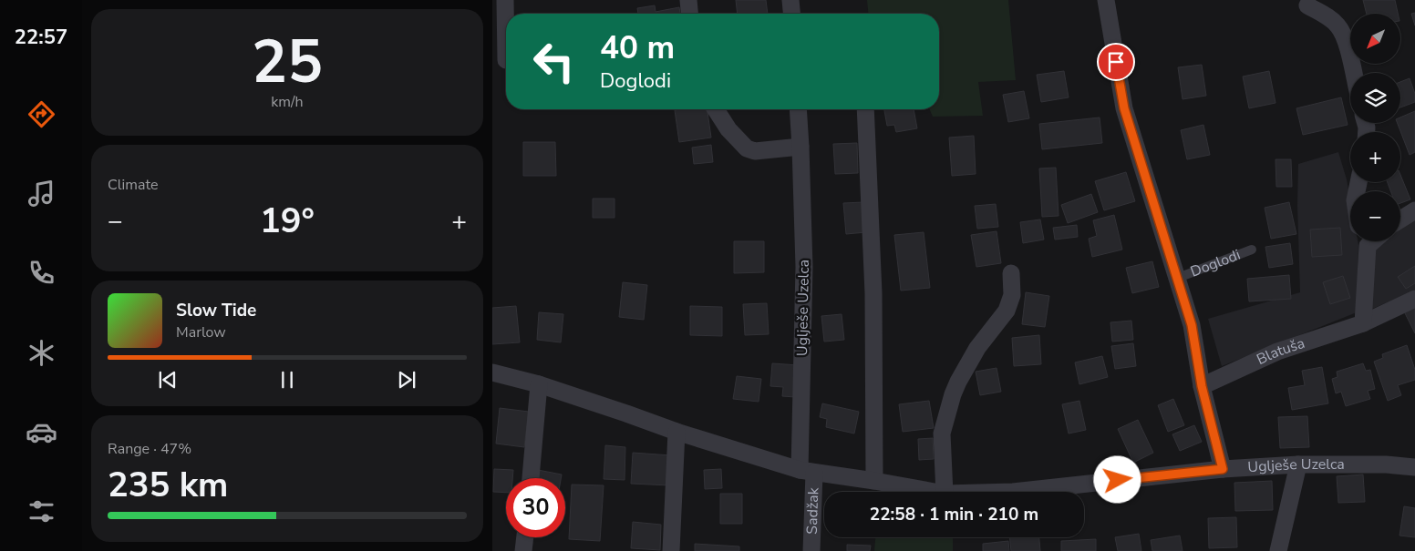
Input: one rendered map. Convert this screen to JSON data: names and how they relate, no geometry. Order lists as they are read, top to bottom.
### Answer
{
  "streets": {
    "street": [
      "Doglodi",
      "Uglješe Uzelca",
      "Blatuša",
      "Sadžak"
    ]
  },
  "crossings": [
    ["Doglodi", "Uglješe Uzelca"],
    ["Doglodi", "Blatuša"],
    ["Uglješe Uzelca", "Sadžak"]
  ],
  "north": "bottom left",
  "page": {
    "tabs": "22:57",
    "tile": [
      ["25", "km/h"],
      "Climate",
      ["Range · 47%", "235 km"]
    ],
    "map_buttons": ["+", "−"],
    "turn": ["40 m", "Doglodi"],
    "heat": ["−", "19°", "+"],
    "song": ["Slow Tide", "Marlow"],
    "limit": "30",
    "trip": "22:58 · 1 min · 210 m"
  }
}
